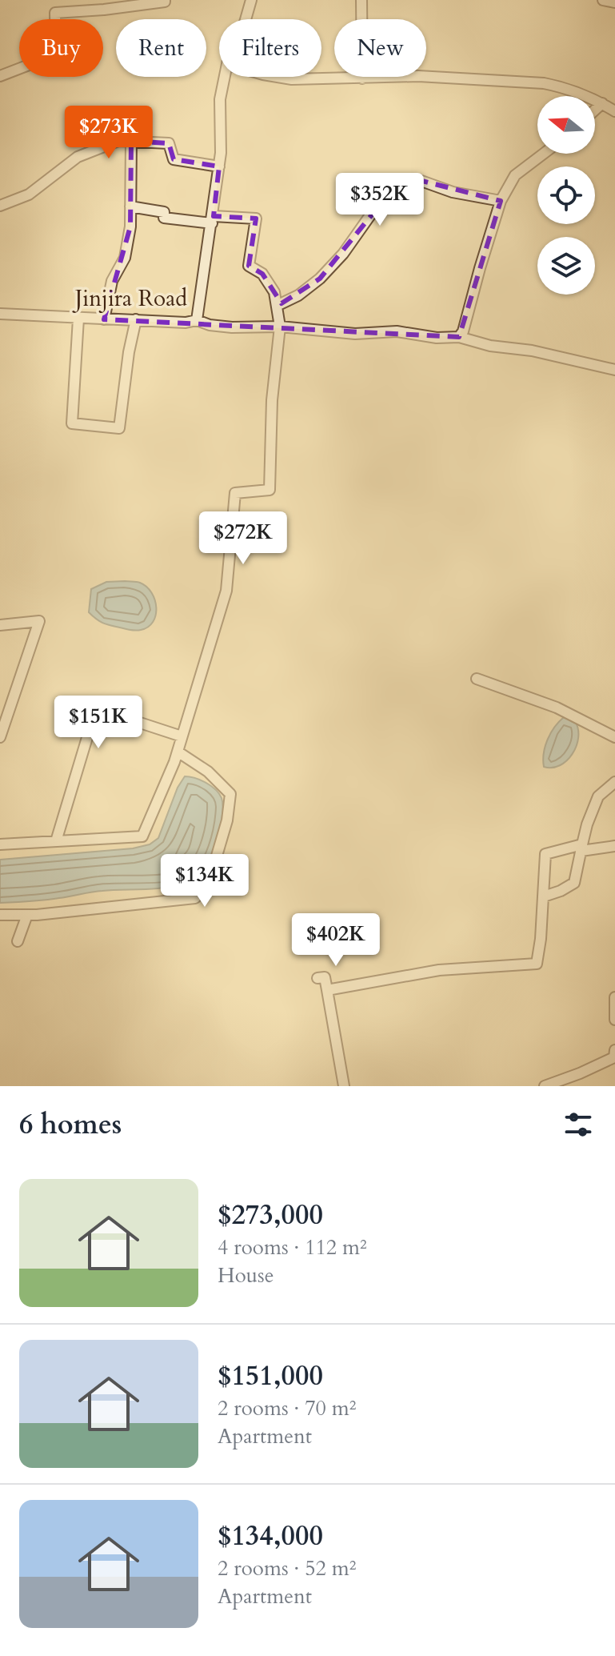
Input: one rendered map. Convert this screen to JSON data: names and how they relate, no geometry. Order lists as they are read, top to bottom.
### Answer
{
  "streets": {
    "street": ["Jinjira Road"]
  },
  "north": "left",
  "page": {
    "chip": [
      "Buy",
      "Rent",
      "Filters",
      "New"
    ],
    "price": [
      "$273K",
      "$352K",
      "$272K",
      "$151K",
      "$134K",
      "$402K"
    ],
    "heading": "6 homes",
    "list": [
      {
        "name": "$273,000",
        "note": "4 rooms · 112 m² · House"
      },
      {
        "name": "$151,000",
        "note": "2 rooms · 70 m² · Apartment"
      },
      {
        "name": "$134,000",
        "note": "2 rooms · 52 m² · Apartment"
      }
    ]
  }
}
